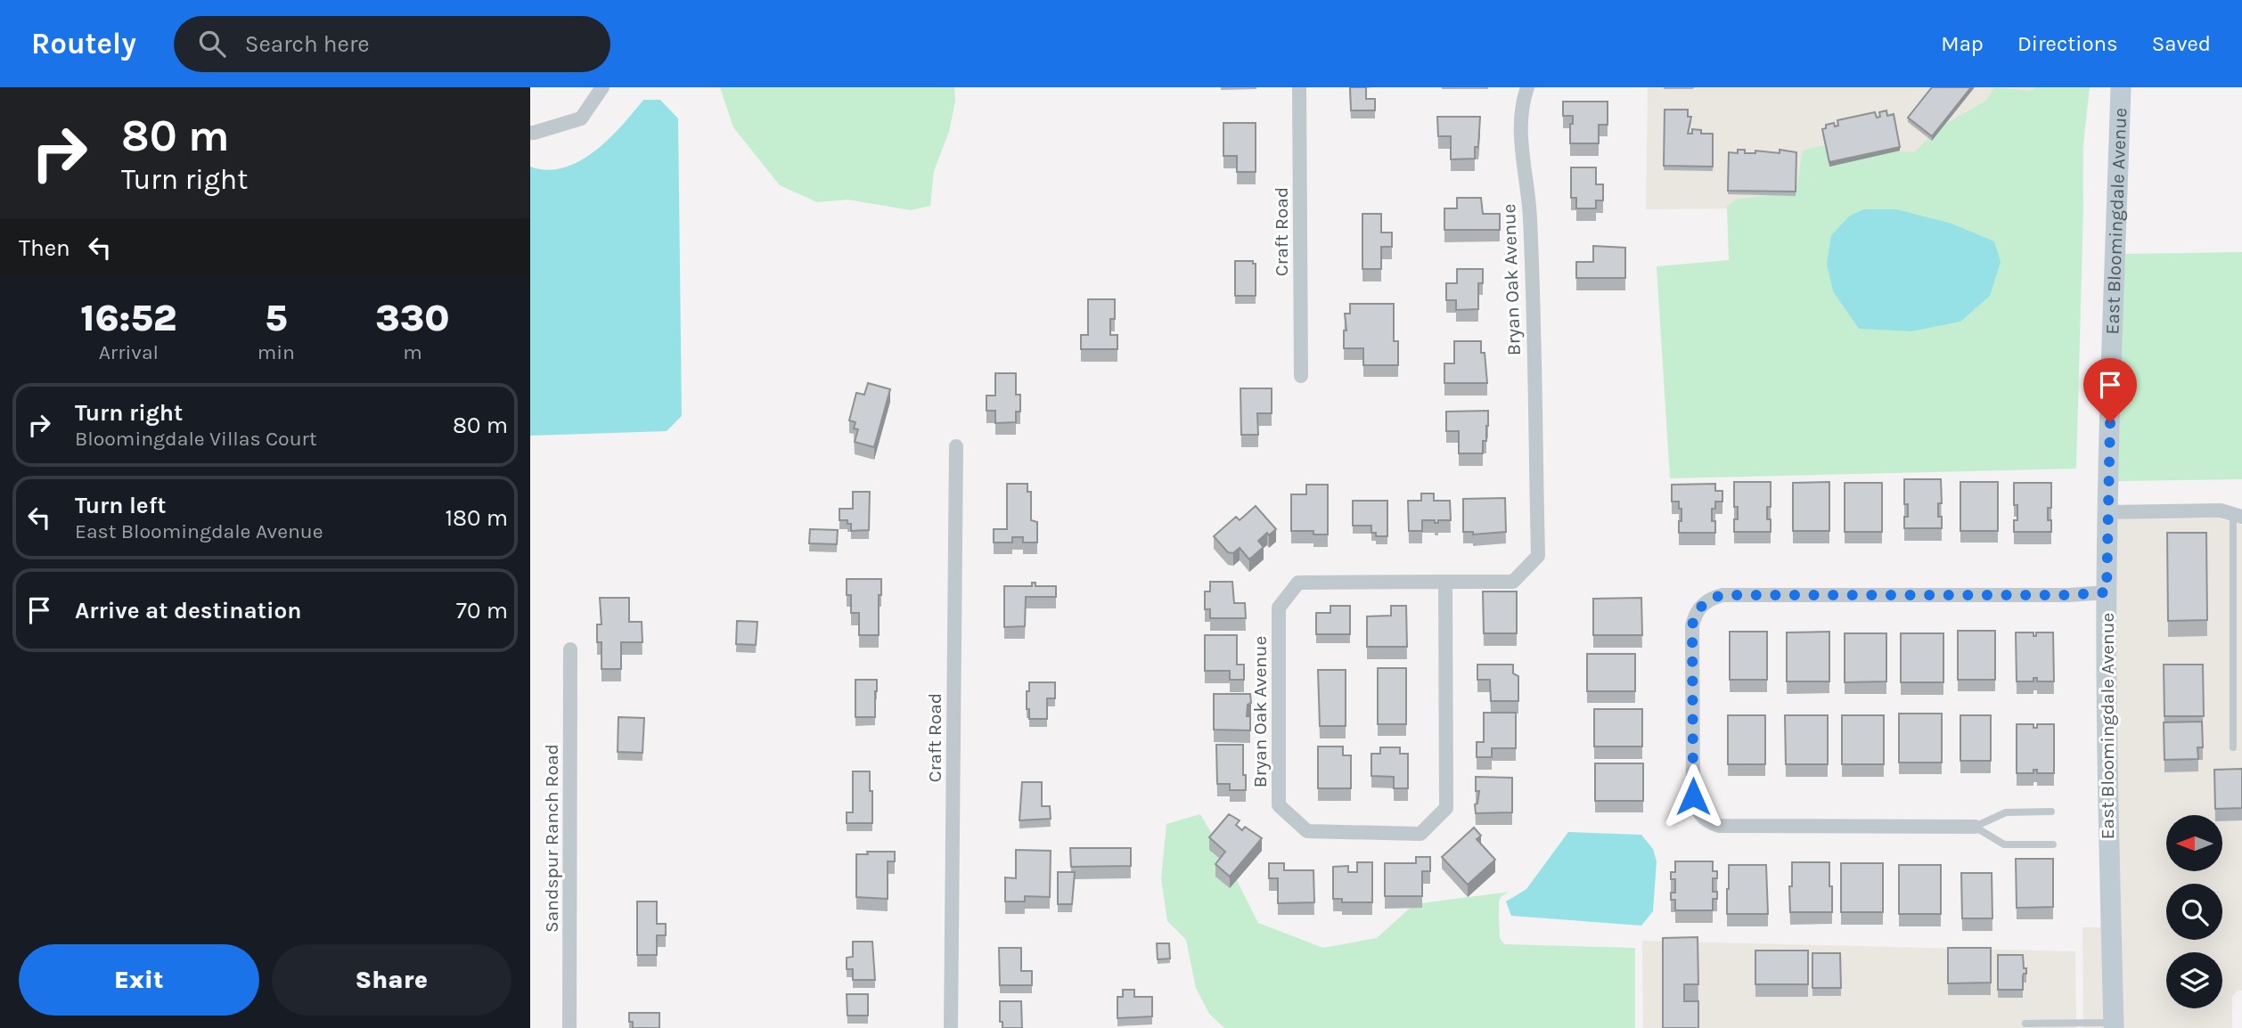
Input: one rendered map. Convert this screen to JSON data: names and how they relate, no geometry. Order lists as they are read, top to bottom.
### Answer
{
  "streets": {
    "main road": ["East Bloomingdale Avenue"],
    "street": ["Craft Road", "Bryan Oak Avenue", "Sandspur Ranch Road"]
  },
  "north": "left",
  "page": {
    "header": "Routely",
    "search": "Search here",
    "nav": ["Map", "Directions", "Saved"],
    "turn": ["80 m", "Turn right"],
    "then": "Then",
    "eta": [
      "16:52",
      "Arrival",
      "5",
      "min",
      "330",
      "m"
    ],
    "list": [
      {
        "name": "Turn right",
        "note": "Bloomingdale Villas Court",
        "value": "80 m"
      },
      {
        "name": "Turn left",
        "note": "East Bloomingdale Avenue",
        "value": "180 m"
      },
      {
        "name": "Arrive at destination",
        "value": "70 m"
      }
    ],
    "buttons": ["Exit", "Share"]
  }
}
